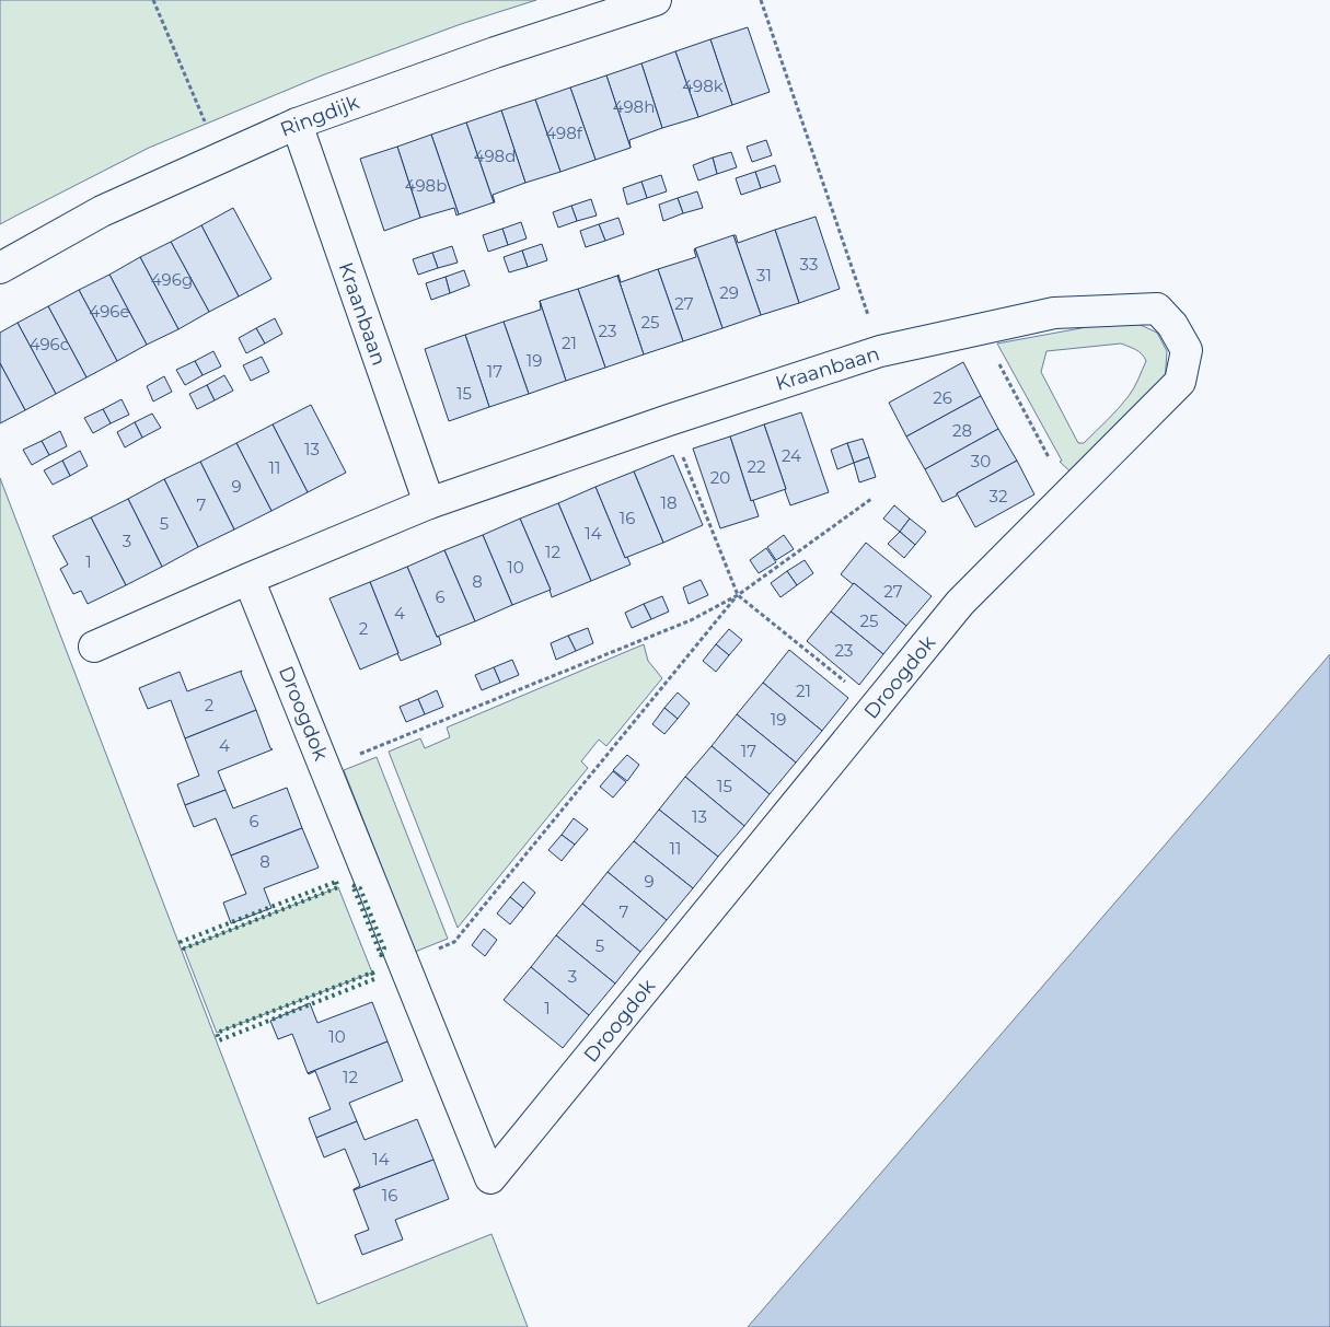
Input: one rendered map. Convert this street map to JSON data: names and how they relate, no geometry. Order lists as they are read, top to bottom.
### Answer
{
  "streets": {
    "street": ["Ringdijk", "Kraanbaan", "Droogdok"]
  },
  "crossings": [
    ["Ringdijk", "Kraanbaan"],
    ["Kraanbaan", "Droogdok"]
  ],
  "house_numbers": [
    "498k",
    "498h",
    "498f",
    "498d",
    "498b",
    "33",
    "31",
    "496g",
    "29",
    "27",
    "496e",
    "25",
    "23",
    "21",
    "496c",
    "19",
    "17",
    "15",
    "26",
    "28",
    "13",
    "24",
    "30",
    "22",
    "11",
    "20",
    "9",
    "32",
    "18",
    "7",
    "16",
    "5",
    "14",
    "3",
    "12",
    "1",
    "10",
    "8",
    "27",
    "6",
    "4",
    "25",
    "2",
    "23",
    "21",
    "2",
    "19",
    "4",
    "17",
    "15",
    "13",
    "6",
    "11",
    "8",
    "9",
    "7",
    "5",
    "3",
    "1",
    "10",
    "12",
    "14",
    "16"
  ]
}
